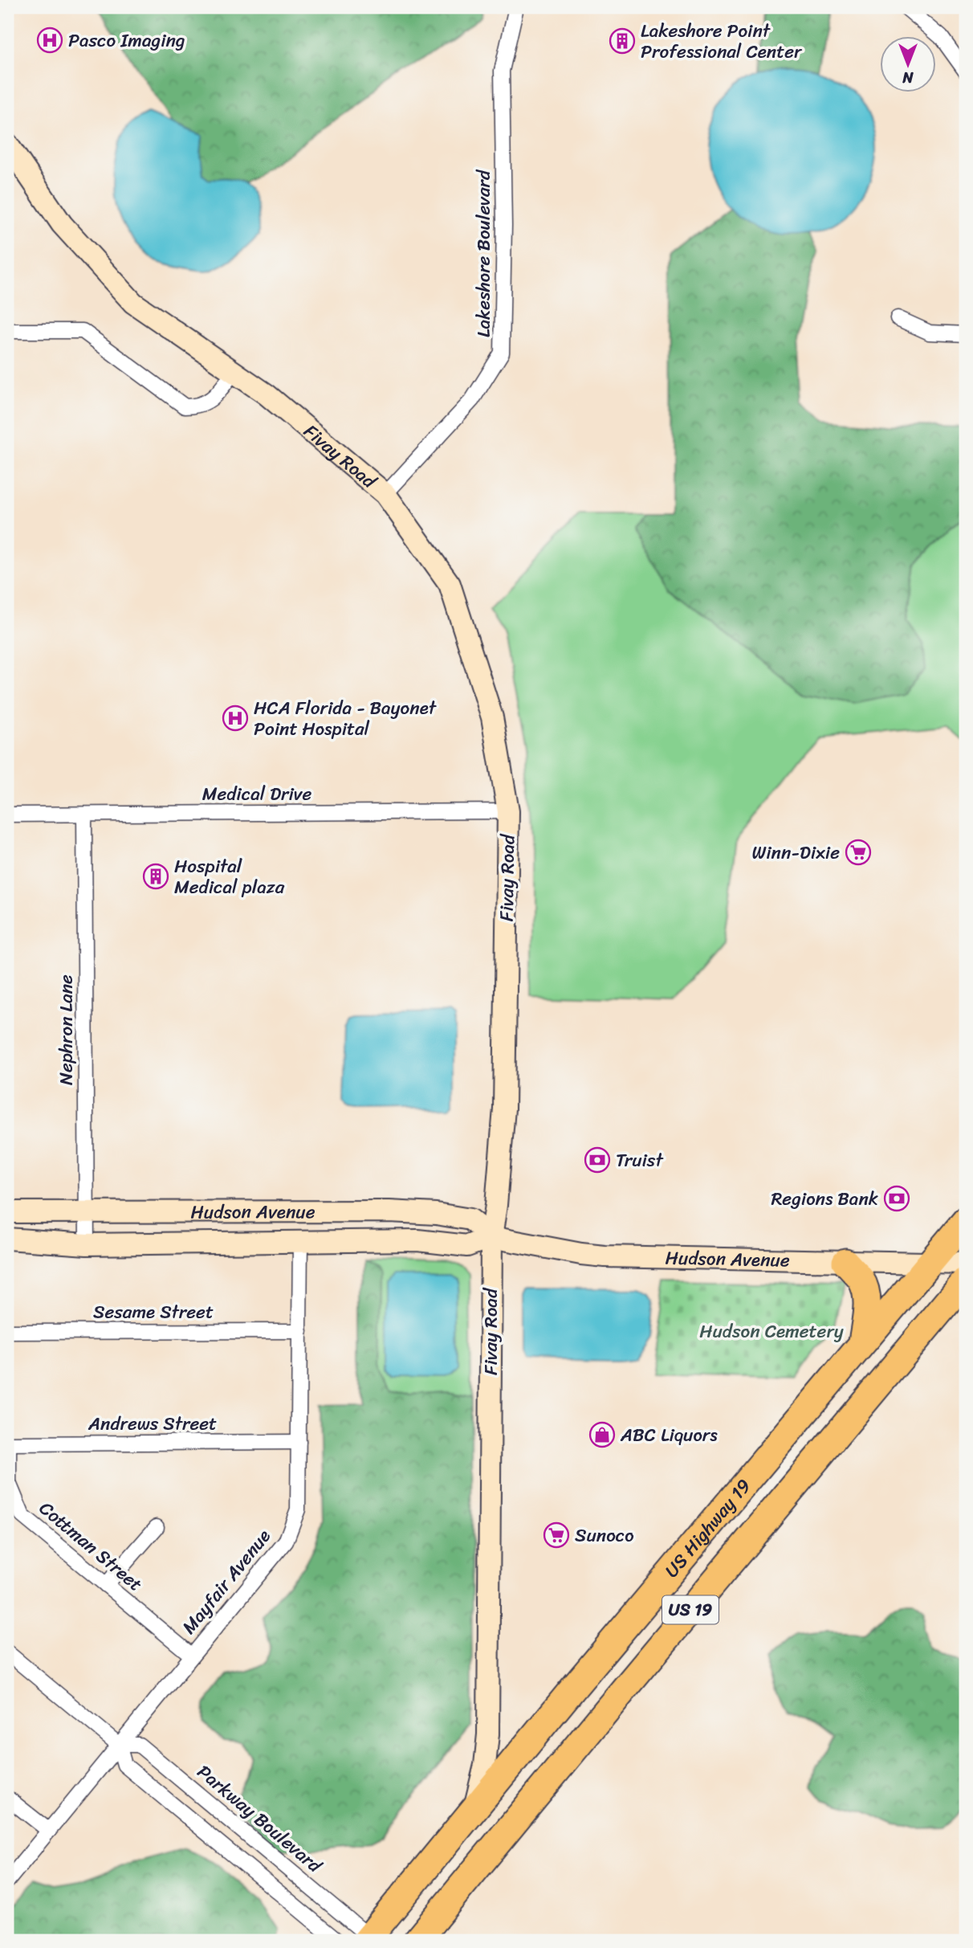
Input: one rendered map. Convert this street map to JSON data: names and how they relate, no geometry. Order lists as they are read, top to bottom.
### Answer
{
  "streets": {
    "highway": ["US Highway 19", "US 19"],
    "street": [
      "Lakeshore Boulevard",
      "Fivay Road",
      "Medical Drive",
      "Nephron Lane",
      "Hudson Avenue",
      "Sesame Street",
      "Andrews Street",
      "Cottman Street",
      "Mayfair Avenue",
      "Parkway Boulevard"
    ]
  },
  "crossings": [
    ["Lakeshore Boulevard", "Fivay Road"],
    ["Fivay Road", "Medical Drive"],
    ["Fivay Road", "Hudson Avenue"],
    ["Fivay Road", "US Highway 19"],
    ["Medical Drive", "Nephron Lane"],
    ["Nephron Lane", "Hudson Avenue"],
    ["Hudson Avenue", "US Highway 19"],
    ["Hudson Avenue", "Mayfair Avenue"],
    ["Sesame Street", "Mayfair Avenue"],
    ["Andrews Street", "Cottman Street"],
    ["Andrews Street", "Mayfair Avenue"],
    ["US Highway 19", "Parkway Boulevard"],
    ["Cottman Street", "Mayfair Avenue"],
    ["Mayfair Avenue", "Parkway Boulevard"]
  ],
  "parks": ["Hudson Cemetery"],
  "places": {
    "hospital": ["Pasco Imaging", "HCA Florida - Bayonet Point Hospital"],
    "building": ["Lakeshore Point Professional Center", "Hospital Medical plaza"],
    "supermarket": ["Winn-Dixie", "Sunoco"],
    "bank": ["Truist", "Regions Bank"],
    "shop": ["ABC Liquors"]
  },
  "north": "bottom"
}
